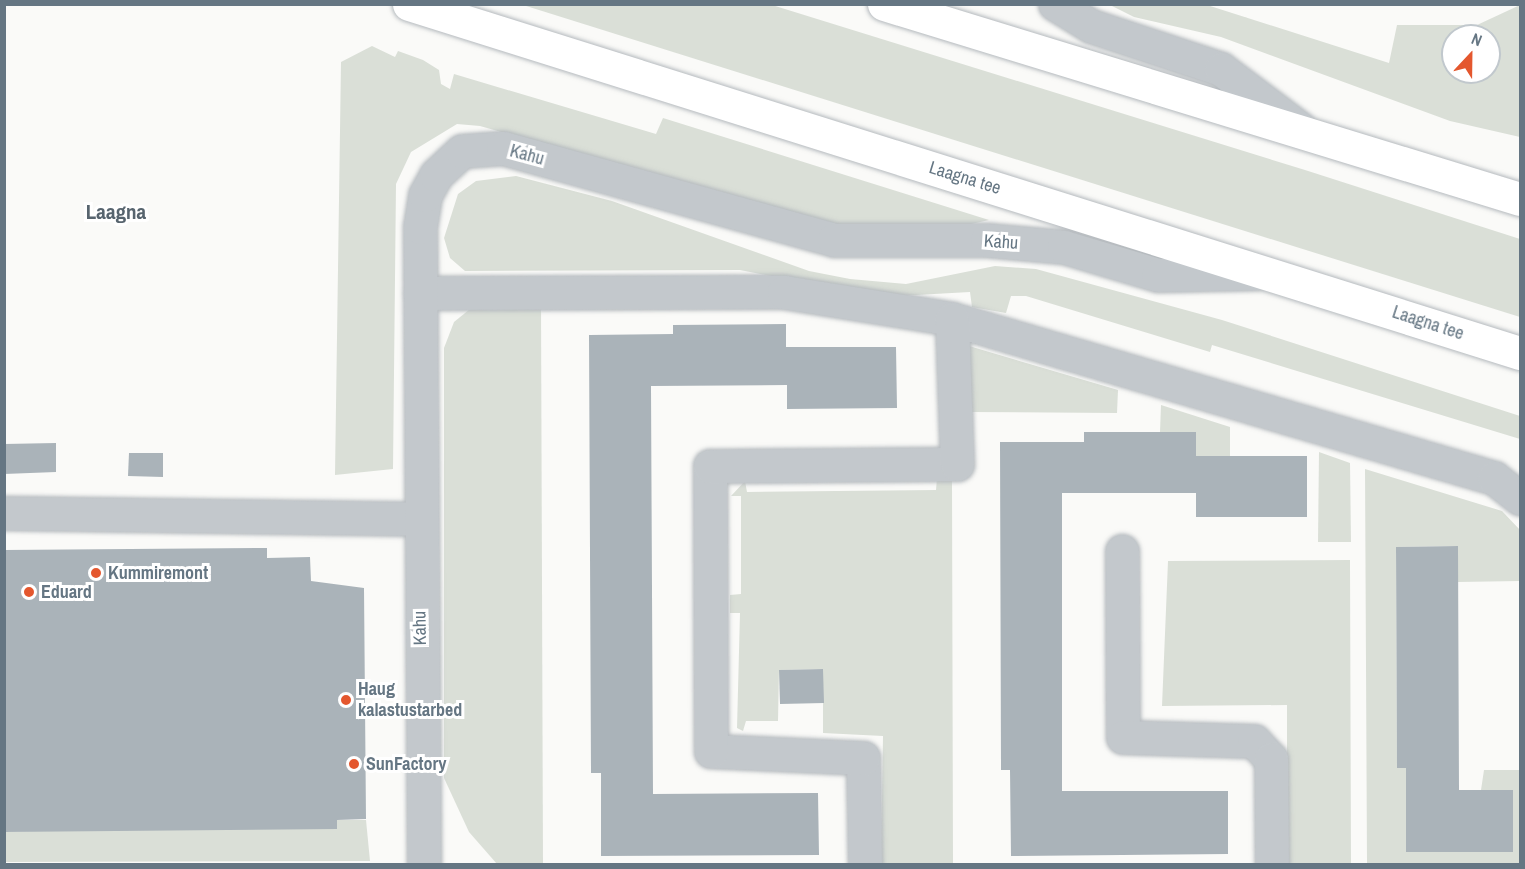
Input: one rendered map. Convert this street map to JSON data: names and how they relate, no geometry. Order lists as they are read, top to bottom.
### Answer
{
  "streets": {
    "main road": ["Laagna tee"],
    "street": ["Kahu"]
  },
  "crossings": [
    ["Kahu", "Laagna tee"]
  ],
  "districts": ["Laagna"],
  "places": [
    "Kummiremont",
    "Eduard",
    "Haug kalastustarbed",
    "SunFactory"
  ],
  "north": "top"
}
